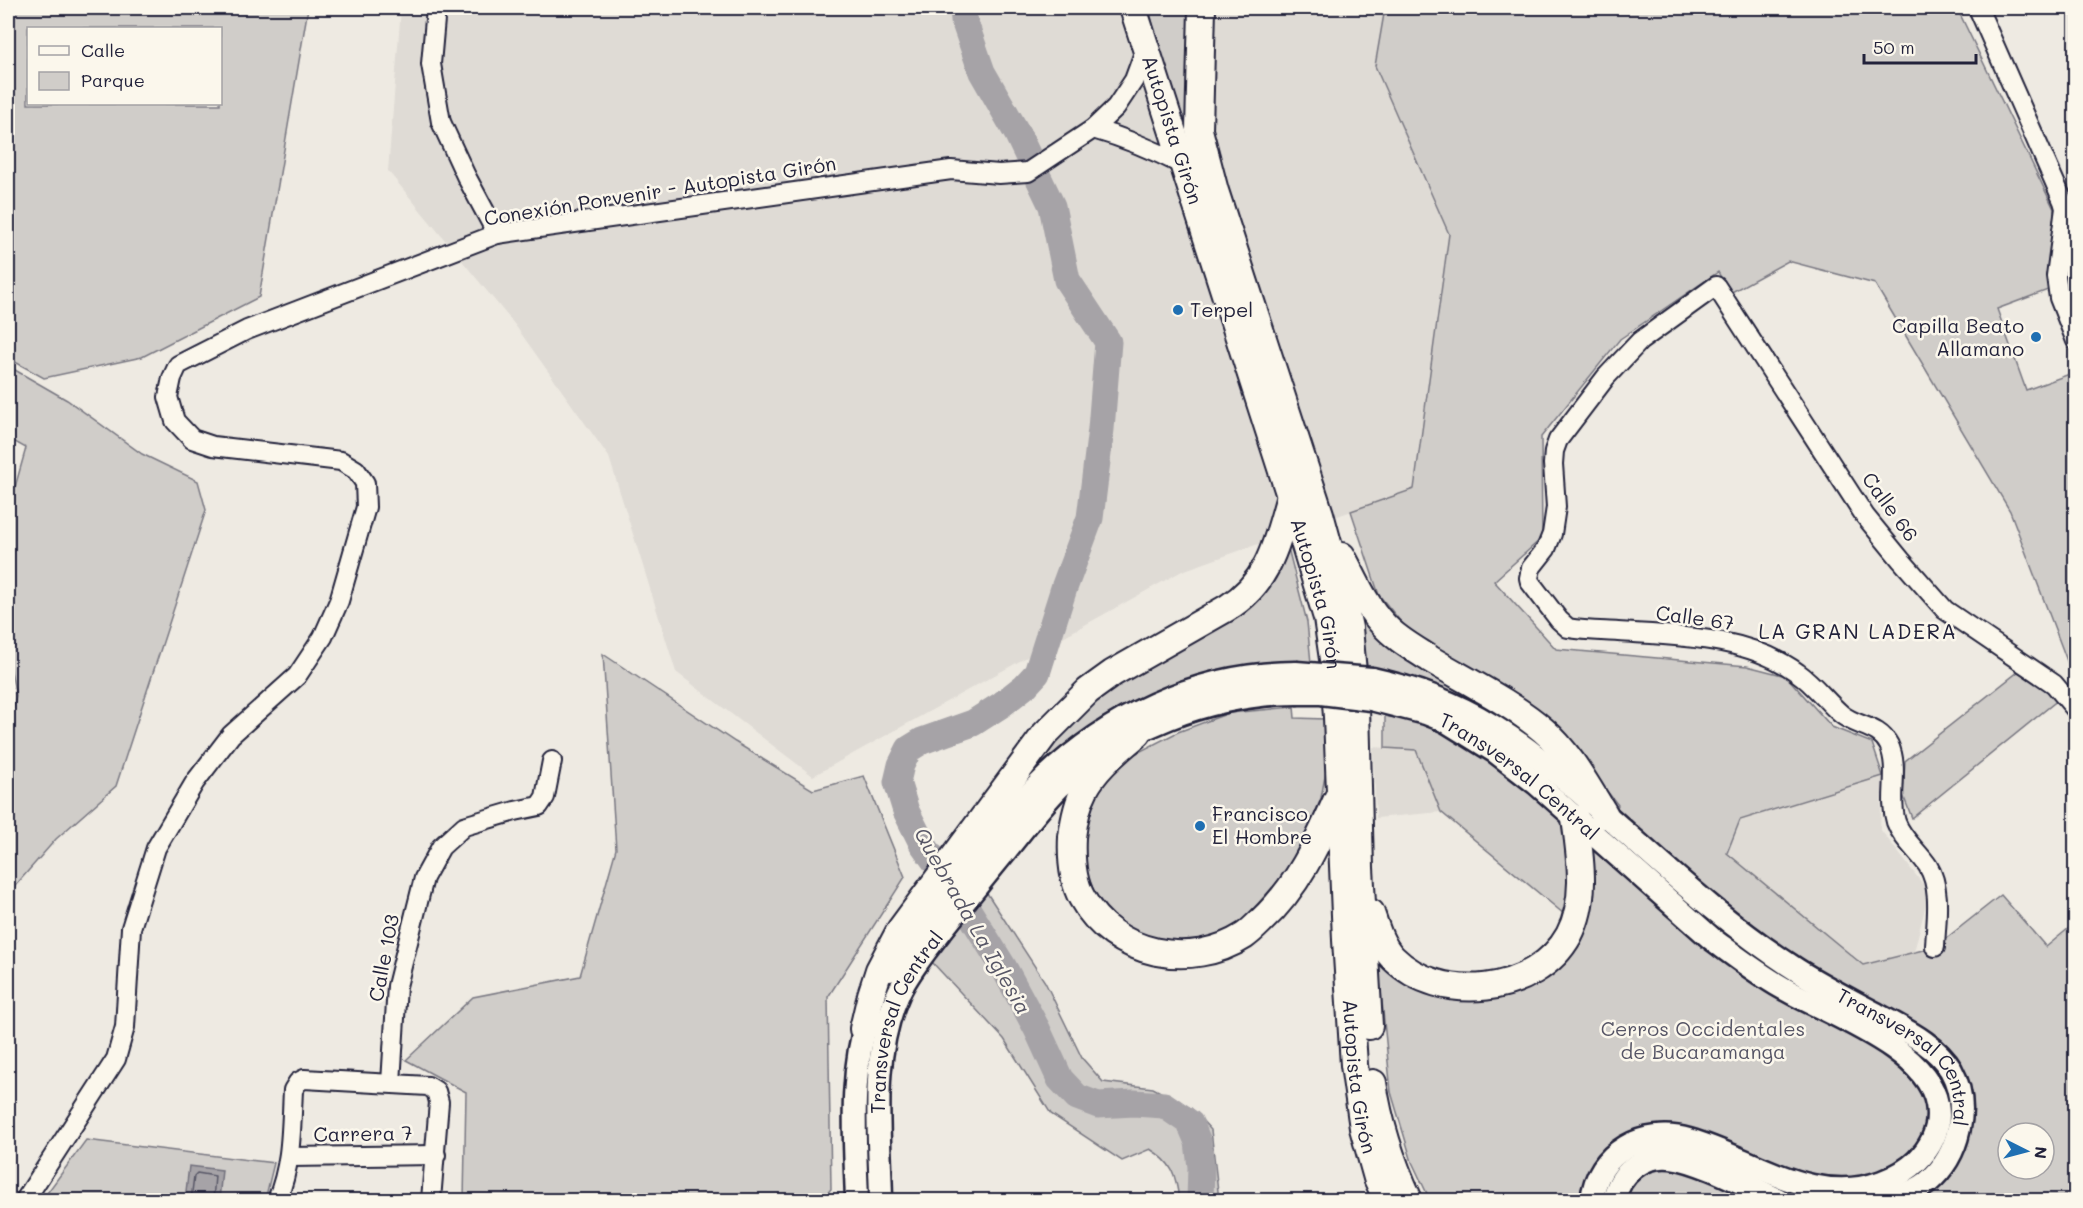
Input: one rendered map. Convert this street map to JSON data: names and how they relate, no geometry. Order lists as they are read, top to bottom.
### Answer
{
  "streets": {
    "highway": ["Autopista Girón"],
    "main road": ["Transversal Central"],
    "street": [
      "Conexión Porvenir - Autopista Girón",
      "Calle 66",
      "Calle 67",
      "Calle 103",
      "Carrera 7"
    ]
  },
  "crossings": [
    ["Autopista Girón", "Conexión Porvenir - Autopista Girón"],
    ["Calle 66", "Calle 67"]
  ],
  "districts": ["LA GRAN LADERA"],
  "water": ["Quebrada La Iglesia"],
  "parks": ["Cerros Occidentales de Bucaramanga"],
  "places": ["Terpel", "Capilla Beato Allamano", "Francisco El Hombre"],
  "legend": ["Calle", "Parque"],
  "scale_bar": "50 m",
  "north": "right"
}
